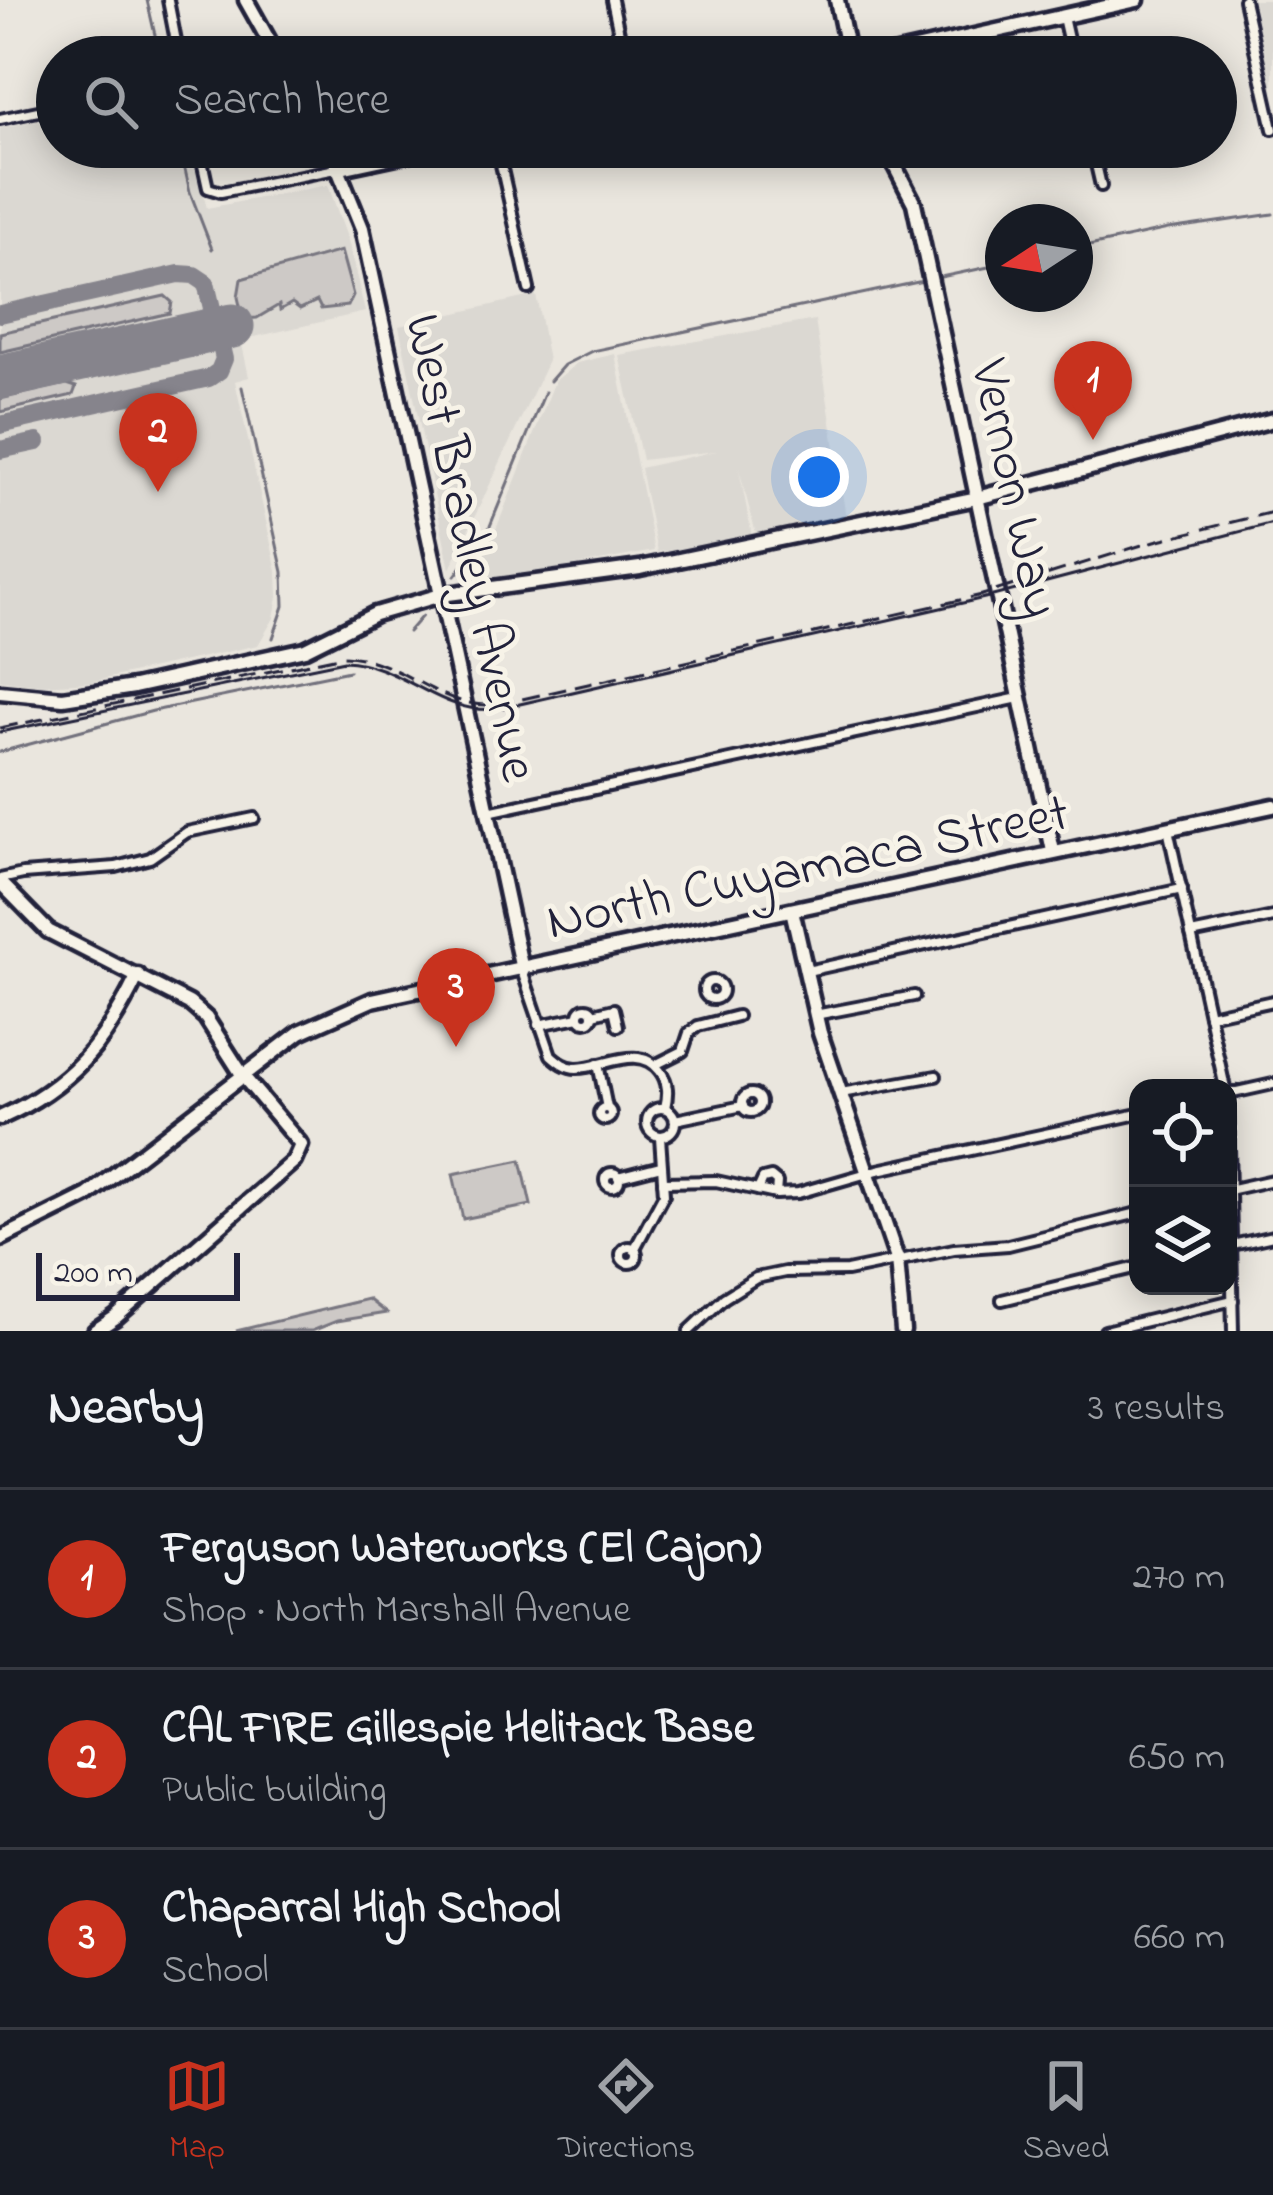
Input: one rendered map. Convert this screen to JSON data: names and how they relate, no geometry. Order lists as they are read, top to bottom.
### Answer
{
  "streets": {
    "main road": ["Vernon Way", "West Bradley Avenue", "North Cuyamaca Street"]
  },
  "crossings": [
    ["Vernon Way", "North Cuyamaca Street"],
    ["West Bradley Avenue", "North Cuyamaca Street"]
  ],
  "scale_bar": "200 m",
  "north": "left",
  "page": {
    "search": "Search here",
    "pins": ["1", "2", "3"],
    "scale": "200 m",
    "heading": ["Nearby", "3 results"],
    "list": [
      {
        "mark": "1",
        "name": "Ferguson Waterworks (El Cajon)",
        "note": "Shop · North Marshall Avenue",
        "value": "270 m"
      },
      {
        "mark": "2",
        "name": "CAL FIRE Gillespie Helitack Base",
        "note": "Public building",
        "value": "650 m"
      },
      {
        "mark": "3",
        "name": "Chaparral High School",
        "note": "School",
        "value": "660 m"
      }
    ],
    "nav": ["Map", "Directions", "Saved"]
  }
}
